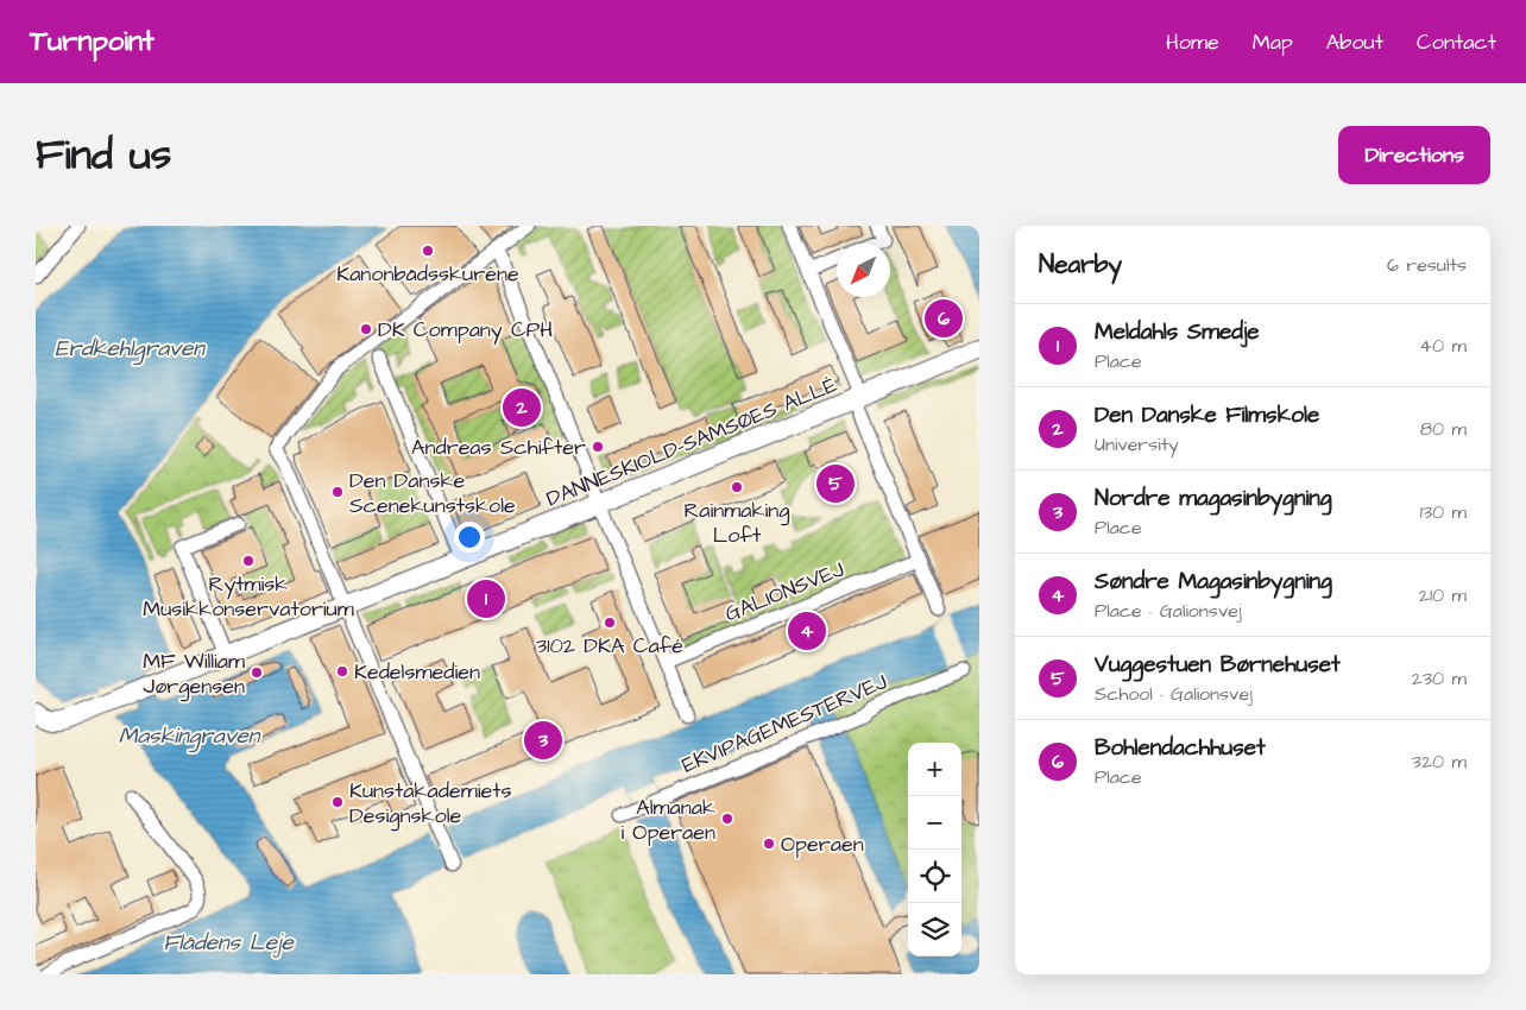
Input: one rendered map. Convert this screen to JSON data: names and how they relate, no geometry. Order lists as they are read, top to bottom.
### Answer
{
  "streets": {
    "street": ["DANNESKIOLD-SAMSØES ALLÉ", "GALIONSVEJ", "EKVIPAGEMESTERVEJ"]
  },
  "water": ["Erdkehlgraven", "Maskingraven", "Flådens Leje"],
  "places": [
    "Kanonbådsskurene",
    "DK Company CPH",
    "Andreas Schifter",
    "Rainmaking Loft",
    "Den Danske Scenekunstskole",
    "Rytmisk Musikkonservatorium",
    "3102 DKA Café",
    "Kedelsmedien",
    "MF William Jørgensen",
    "Kunstakademiets Designskole",
    "Almanak i Operaen",
    "Operaen"
  ],
  "north": "bottom left",
  "page": {
    "header": "Turnpoint",
    "nav": [
      "Home",
      "Map",
      "About",
      "Contact"
    ],
    "title": "Find us",
    "buttons": "Directions",
    "heading": ["Nearby", "6 results"],
    "pins": [
      "6",
      "2",
      "5",
      "1",
      "4",
      "3"
    ],
    "list": [
      {
        "mark": "1",
        "name": "Meldahls Smedje",
        "note": "Place",
        "value": "40 m"
      },
      {
        "mark": "2",
        "name": "Den Danske Filmskole",
        "note": "University",
        "value": "80 m"
      },
      {
        "mark": "3",
        "name": "Nordre magasinbygning",
        "note": "Place",
        "value": "130 m"
      },
      {
        "mark": "4",
        "name": "Søndre Magasinbygning",
        "note": "Place · Galionsvej",
        "value": "210 m"
      },
      {
        "mark": "5",
        "name": "Vuggestuen Børnehuset",
        "note": "School · Galionsvej",
        "value": "230 m"
      },
      {
        "mark": "6",
        "name": "Bohlendachhuset",
        "note": "Place",
        "value": "320 m"
      }
    ],
    "map_buttons": ["+", "−"]
  }
}
